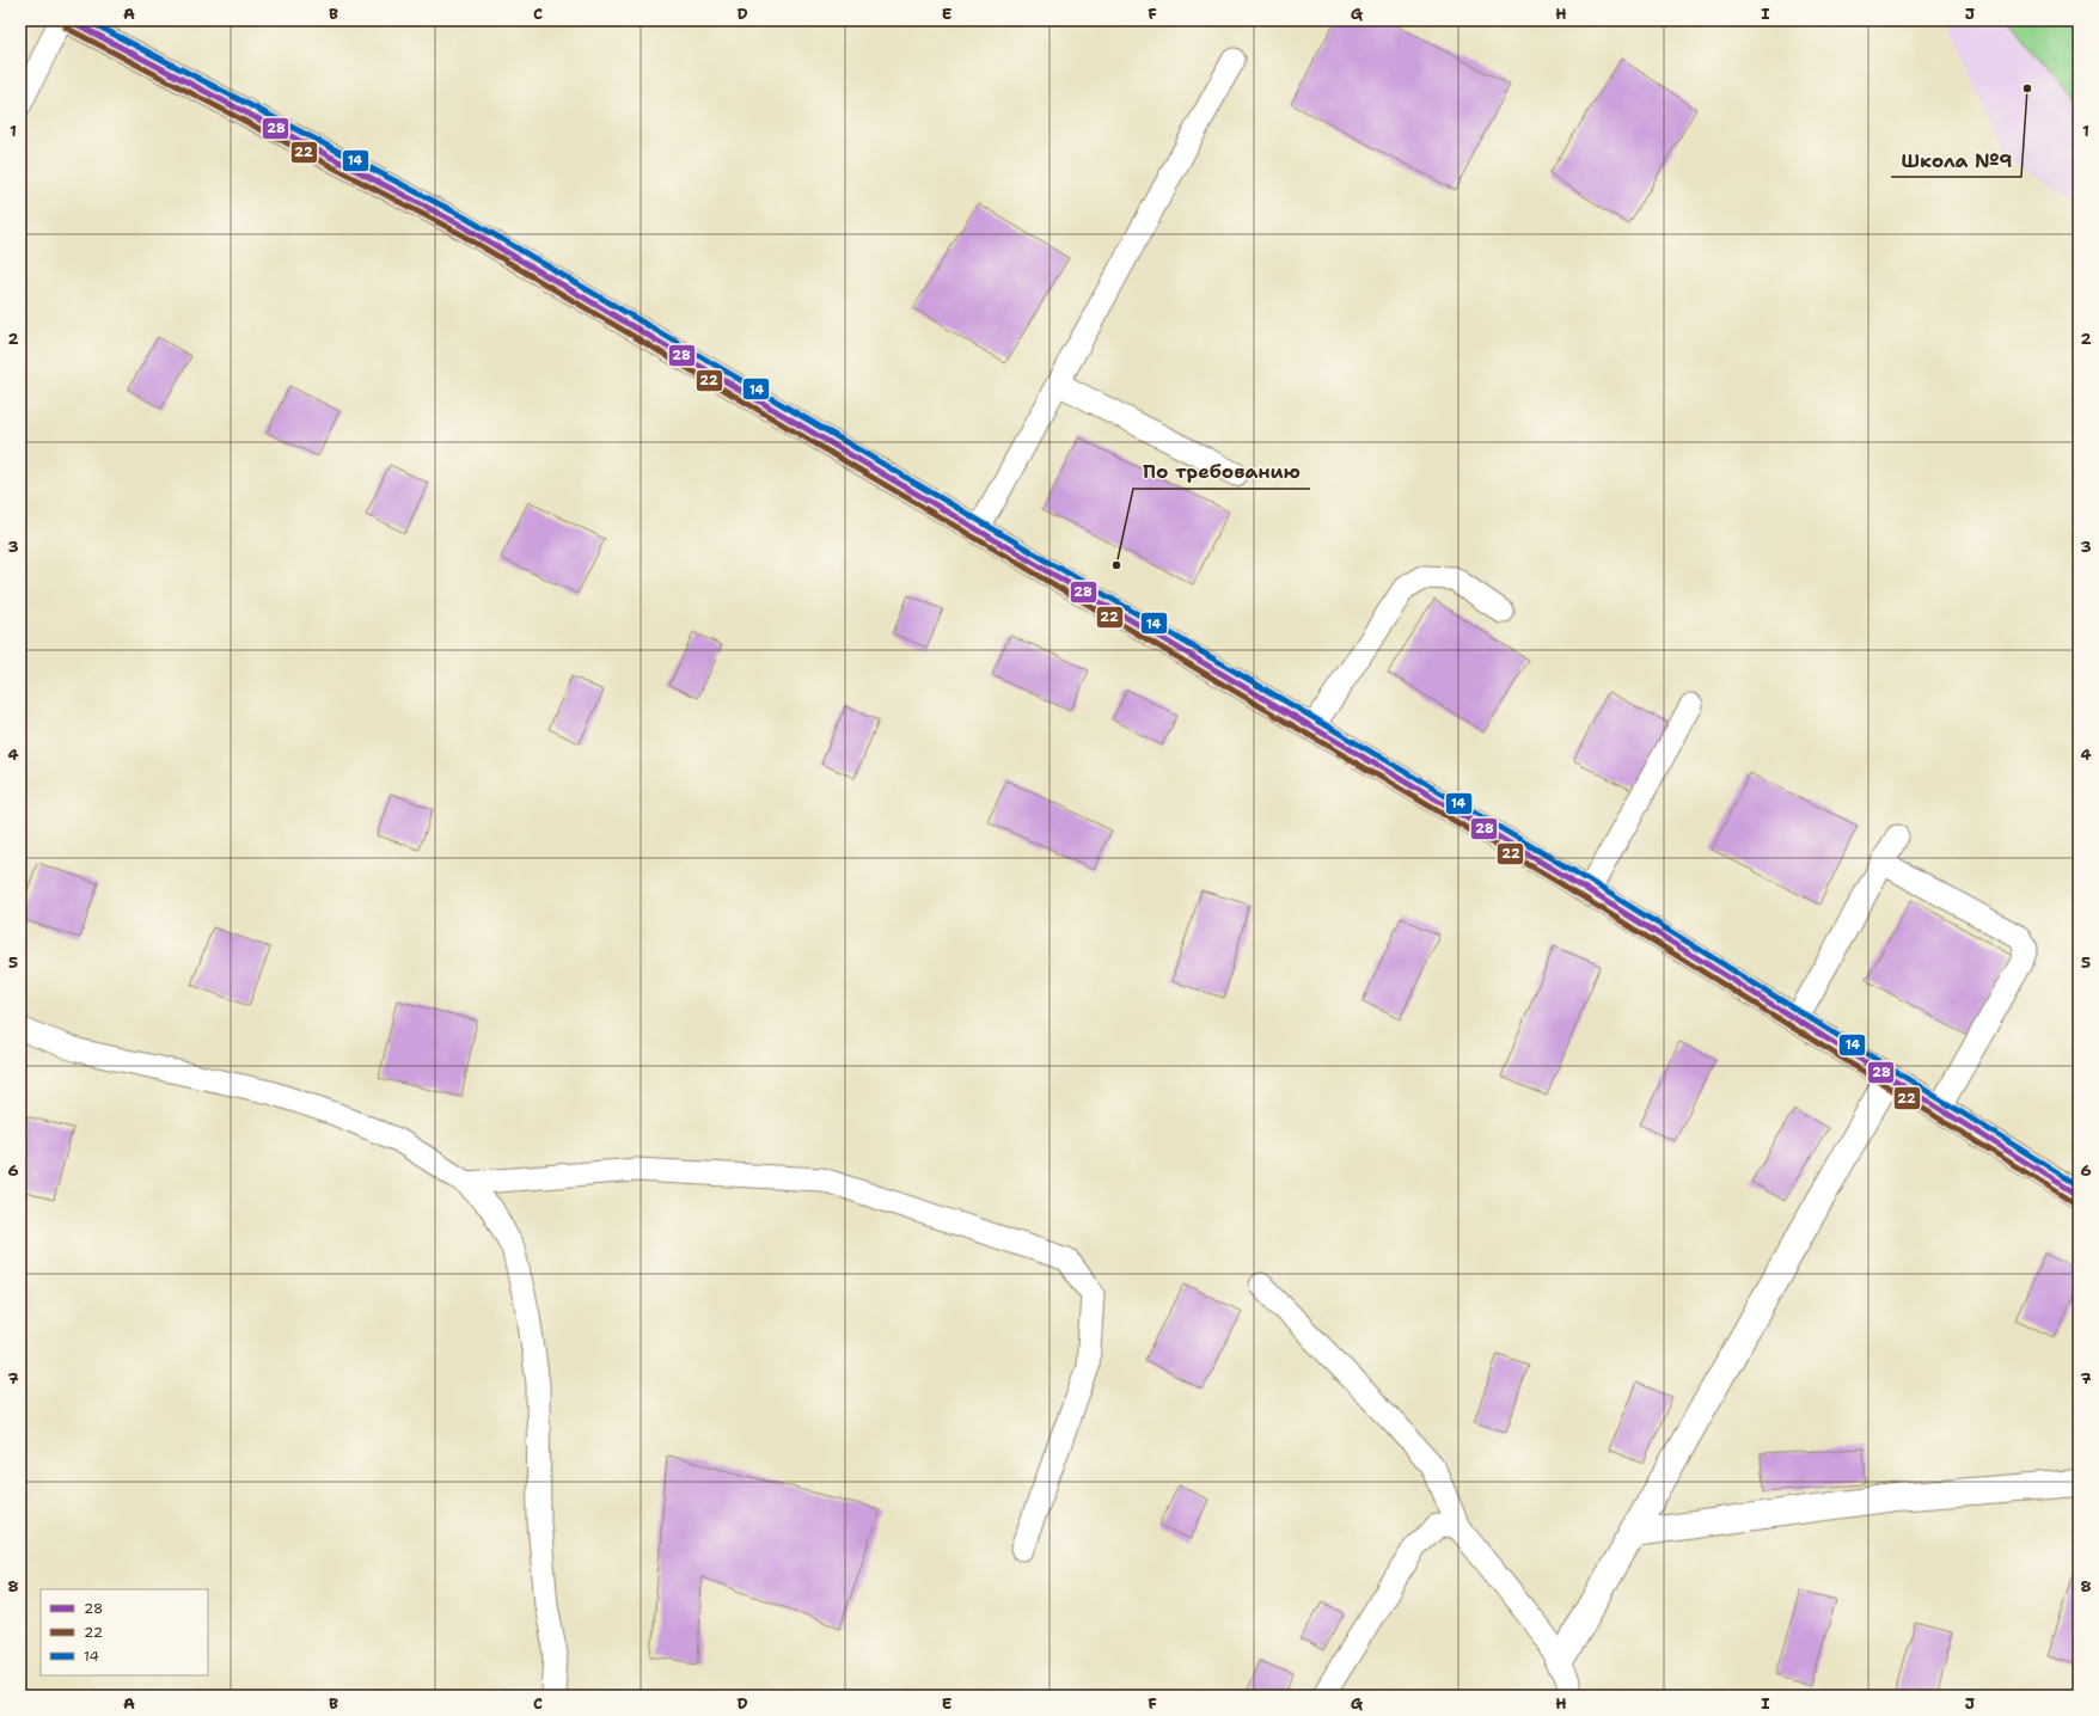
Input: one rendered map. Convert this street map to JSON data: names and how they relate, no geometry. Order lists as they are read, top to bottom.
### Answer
{
  "places": ["Школа №9", "По требованию"],
  "lines": ["transit line 28", "transit line 14", "transit line 22"],
  "legend": ["28", "22", "14"],
  "grid": {
    "columns": [
      "A",
      "B",
      "C",
      "D",
      "E",
      "F",
      "G",
      "H",
      "I",
      "J"
    ],
    "rows": [
      "1",
      "2",
      "3",
      "4",
      "5",
      "6",
      "7",
      "8"
    ]
  }
}
